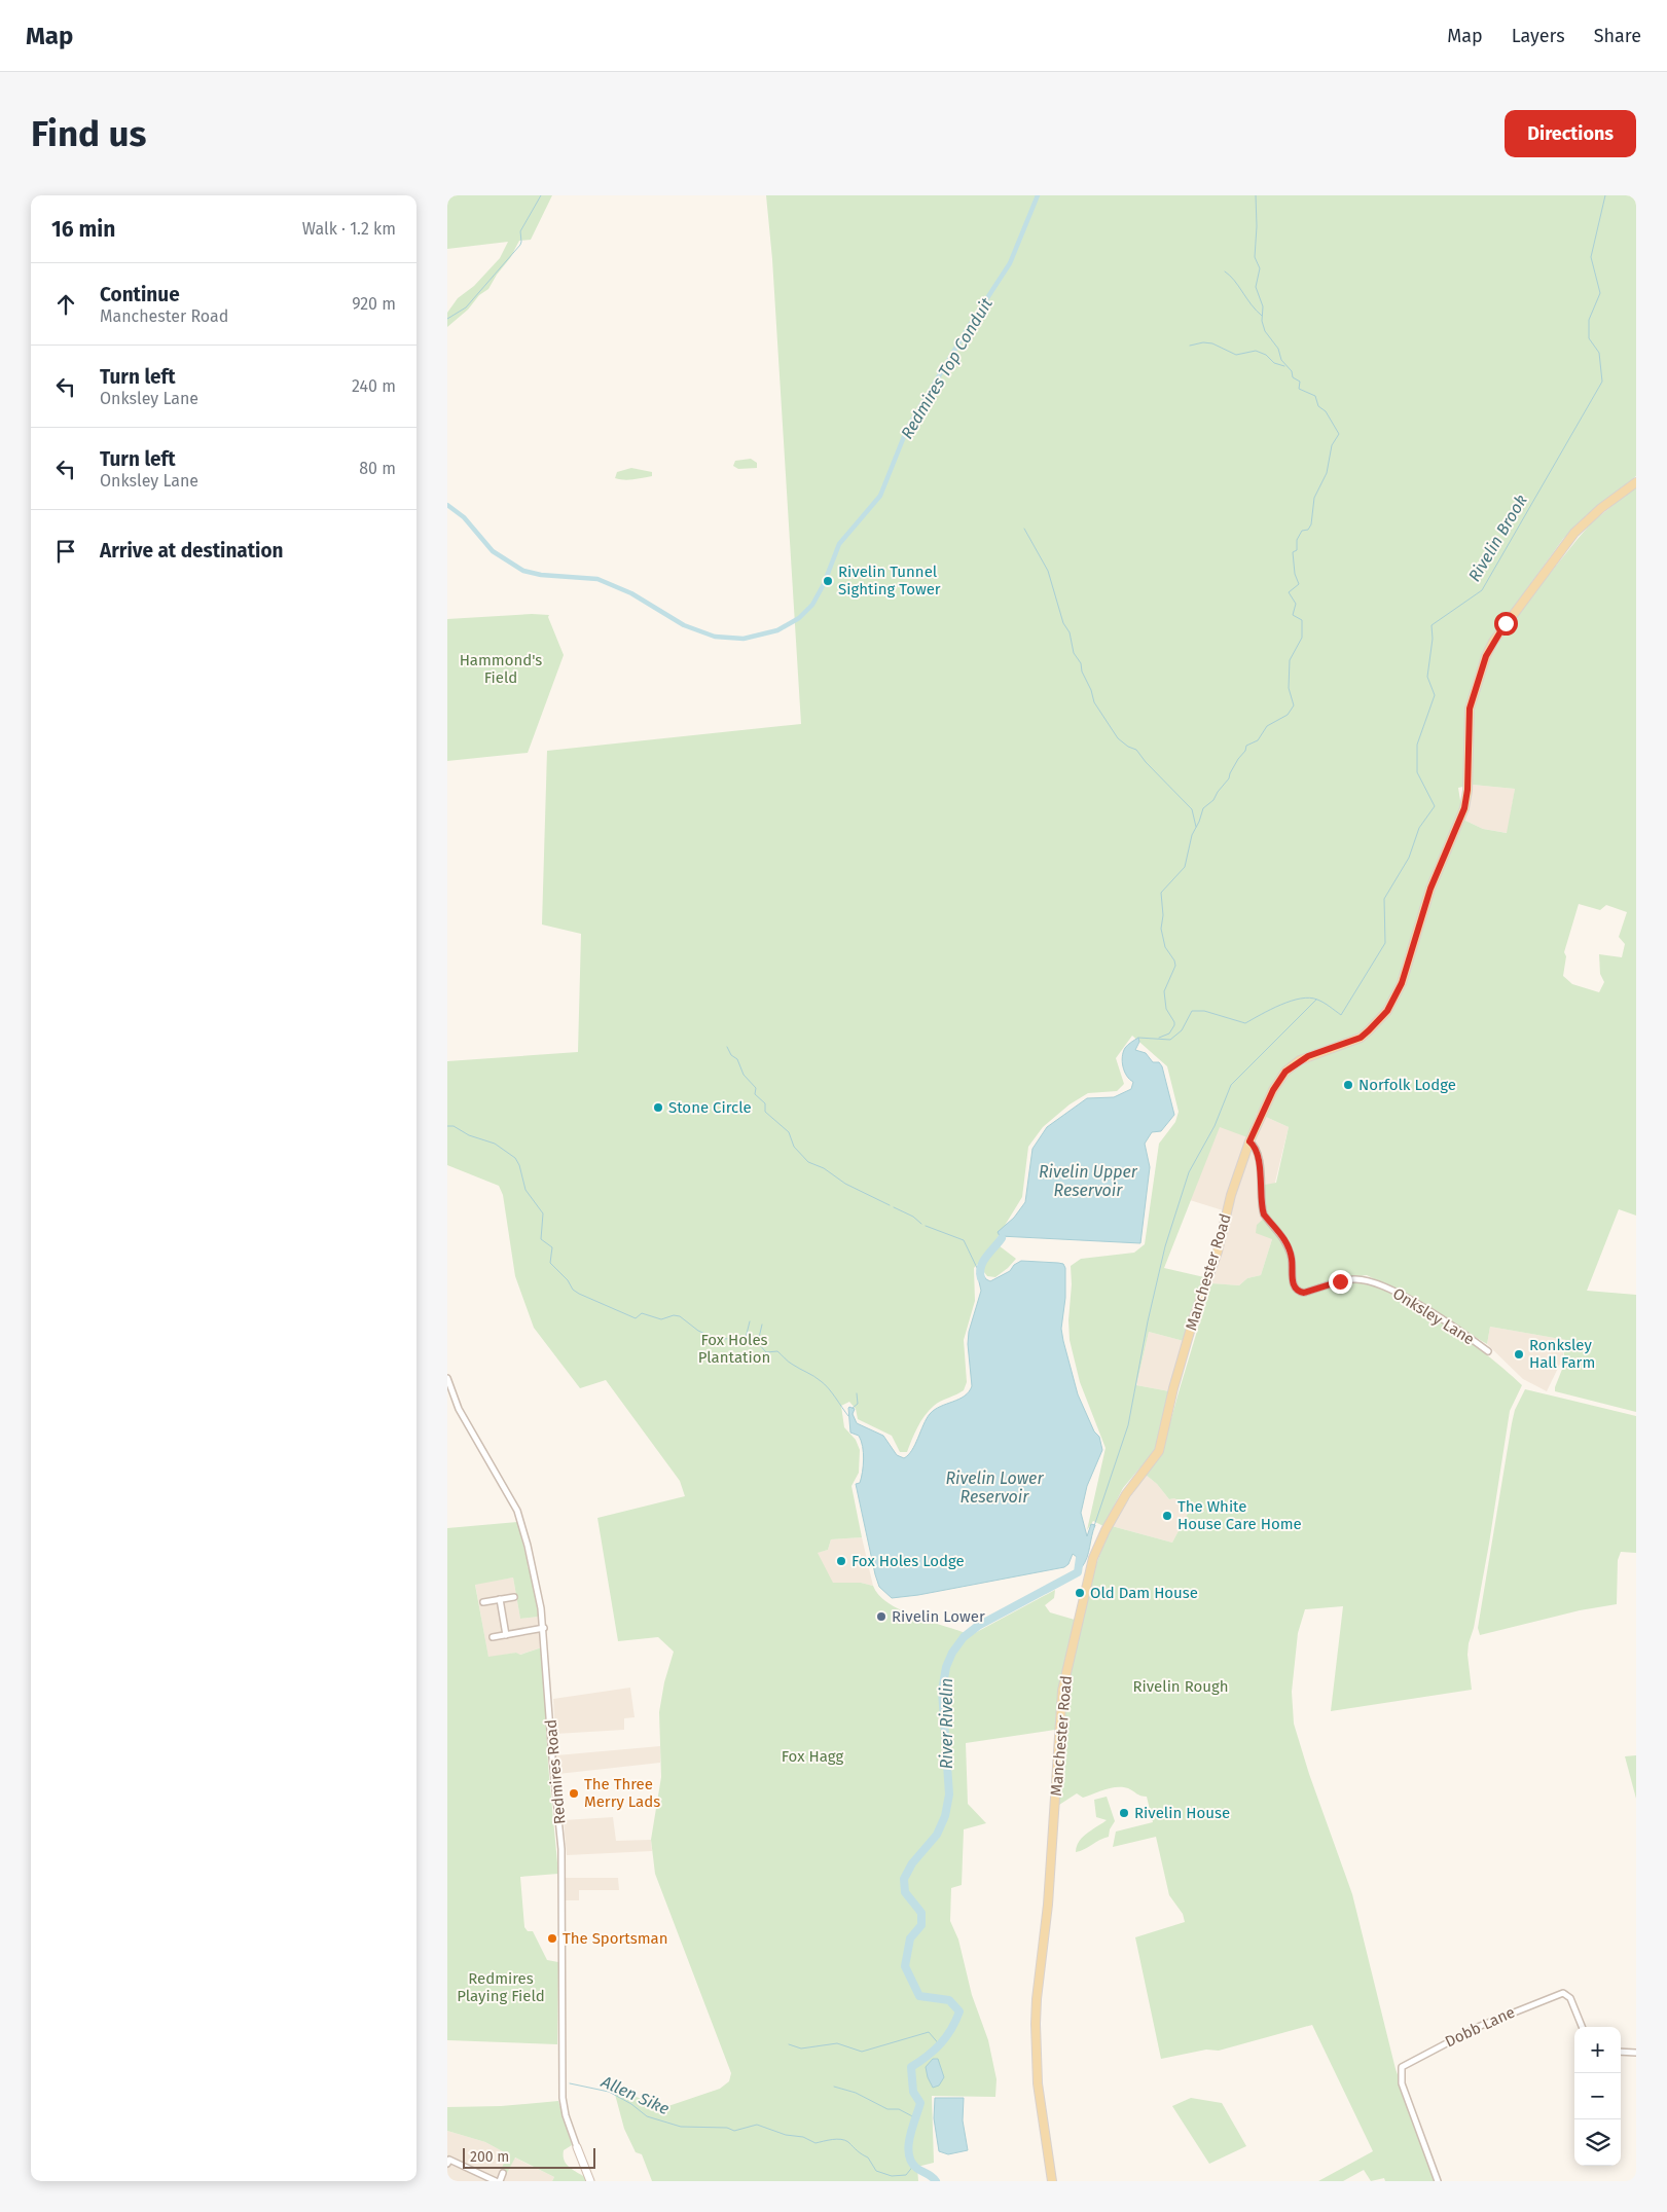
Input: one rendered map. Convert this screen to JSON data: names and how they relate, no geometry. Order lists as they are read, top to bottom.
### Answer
{
  "streets": {
    "main road": ["Manchester Road"],
    "street": ["Onksley Lane", "Redmires Road", "Dobb Lane"]
  },
  "crossings": [
    ["Manchester Road", "Onksley Lane"]
  ],
  "water": [
    "Redmires Top Conduit",
    "Rivelin Brook",
    "Rivelin Upper Reservoir",
    "Rivelin Lower Reservoir",
    "River Rivelin",
    "Allen Sike"
  ],
  "parks": [
    "Hammond's Field",
    "Fox Holes Plantation",
    "Rivelin Rough",
    "Fox Hagg",
    "Redmires Playing Field"
  ],
  "places": [
    "Rivelin Tunnel Sighting Tower",
    "Norfolk Lodge",
    "Stone Circle",
    "Ronksley Hall Farm",
    "The White House Care Home",
    "Fox Holes Lodge",
    "Old Dam House",
    "Rivelin Lower",
    "The Three Merry Lads",
    "Rivelin House",
    "The Sportsman"
  ],
  "scale_bar": "200 m",
  "page": {
    "header": "Map",
    "nav": ["Map", "Layers", "Share"],
    "buttons": "Directions",
    "title": "Find us",
    "heading": ["16 min", "Walk · 1.2 km"],
    "list": [
      ["Continue", "Manchester Road", "920 m"],
      ["Turn left", "Onksley Lane", "240 m"],
      ["Turn left", "Onksley Lane", "80 m"],
      "Arrive at destination"
    ],
    "map_buttons": ["+", "−"],
    "scale": "200 m"
  }
}
